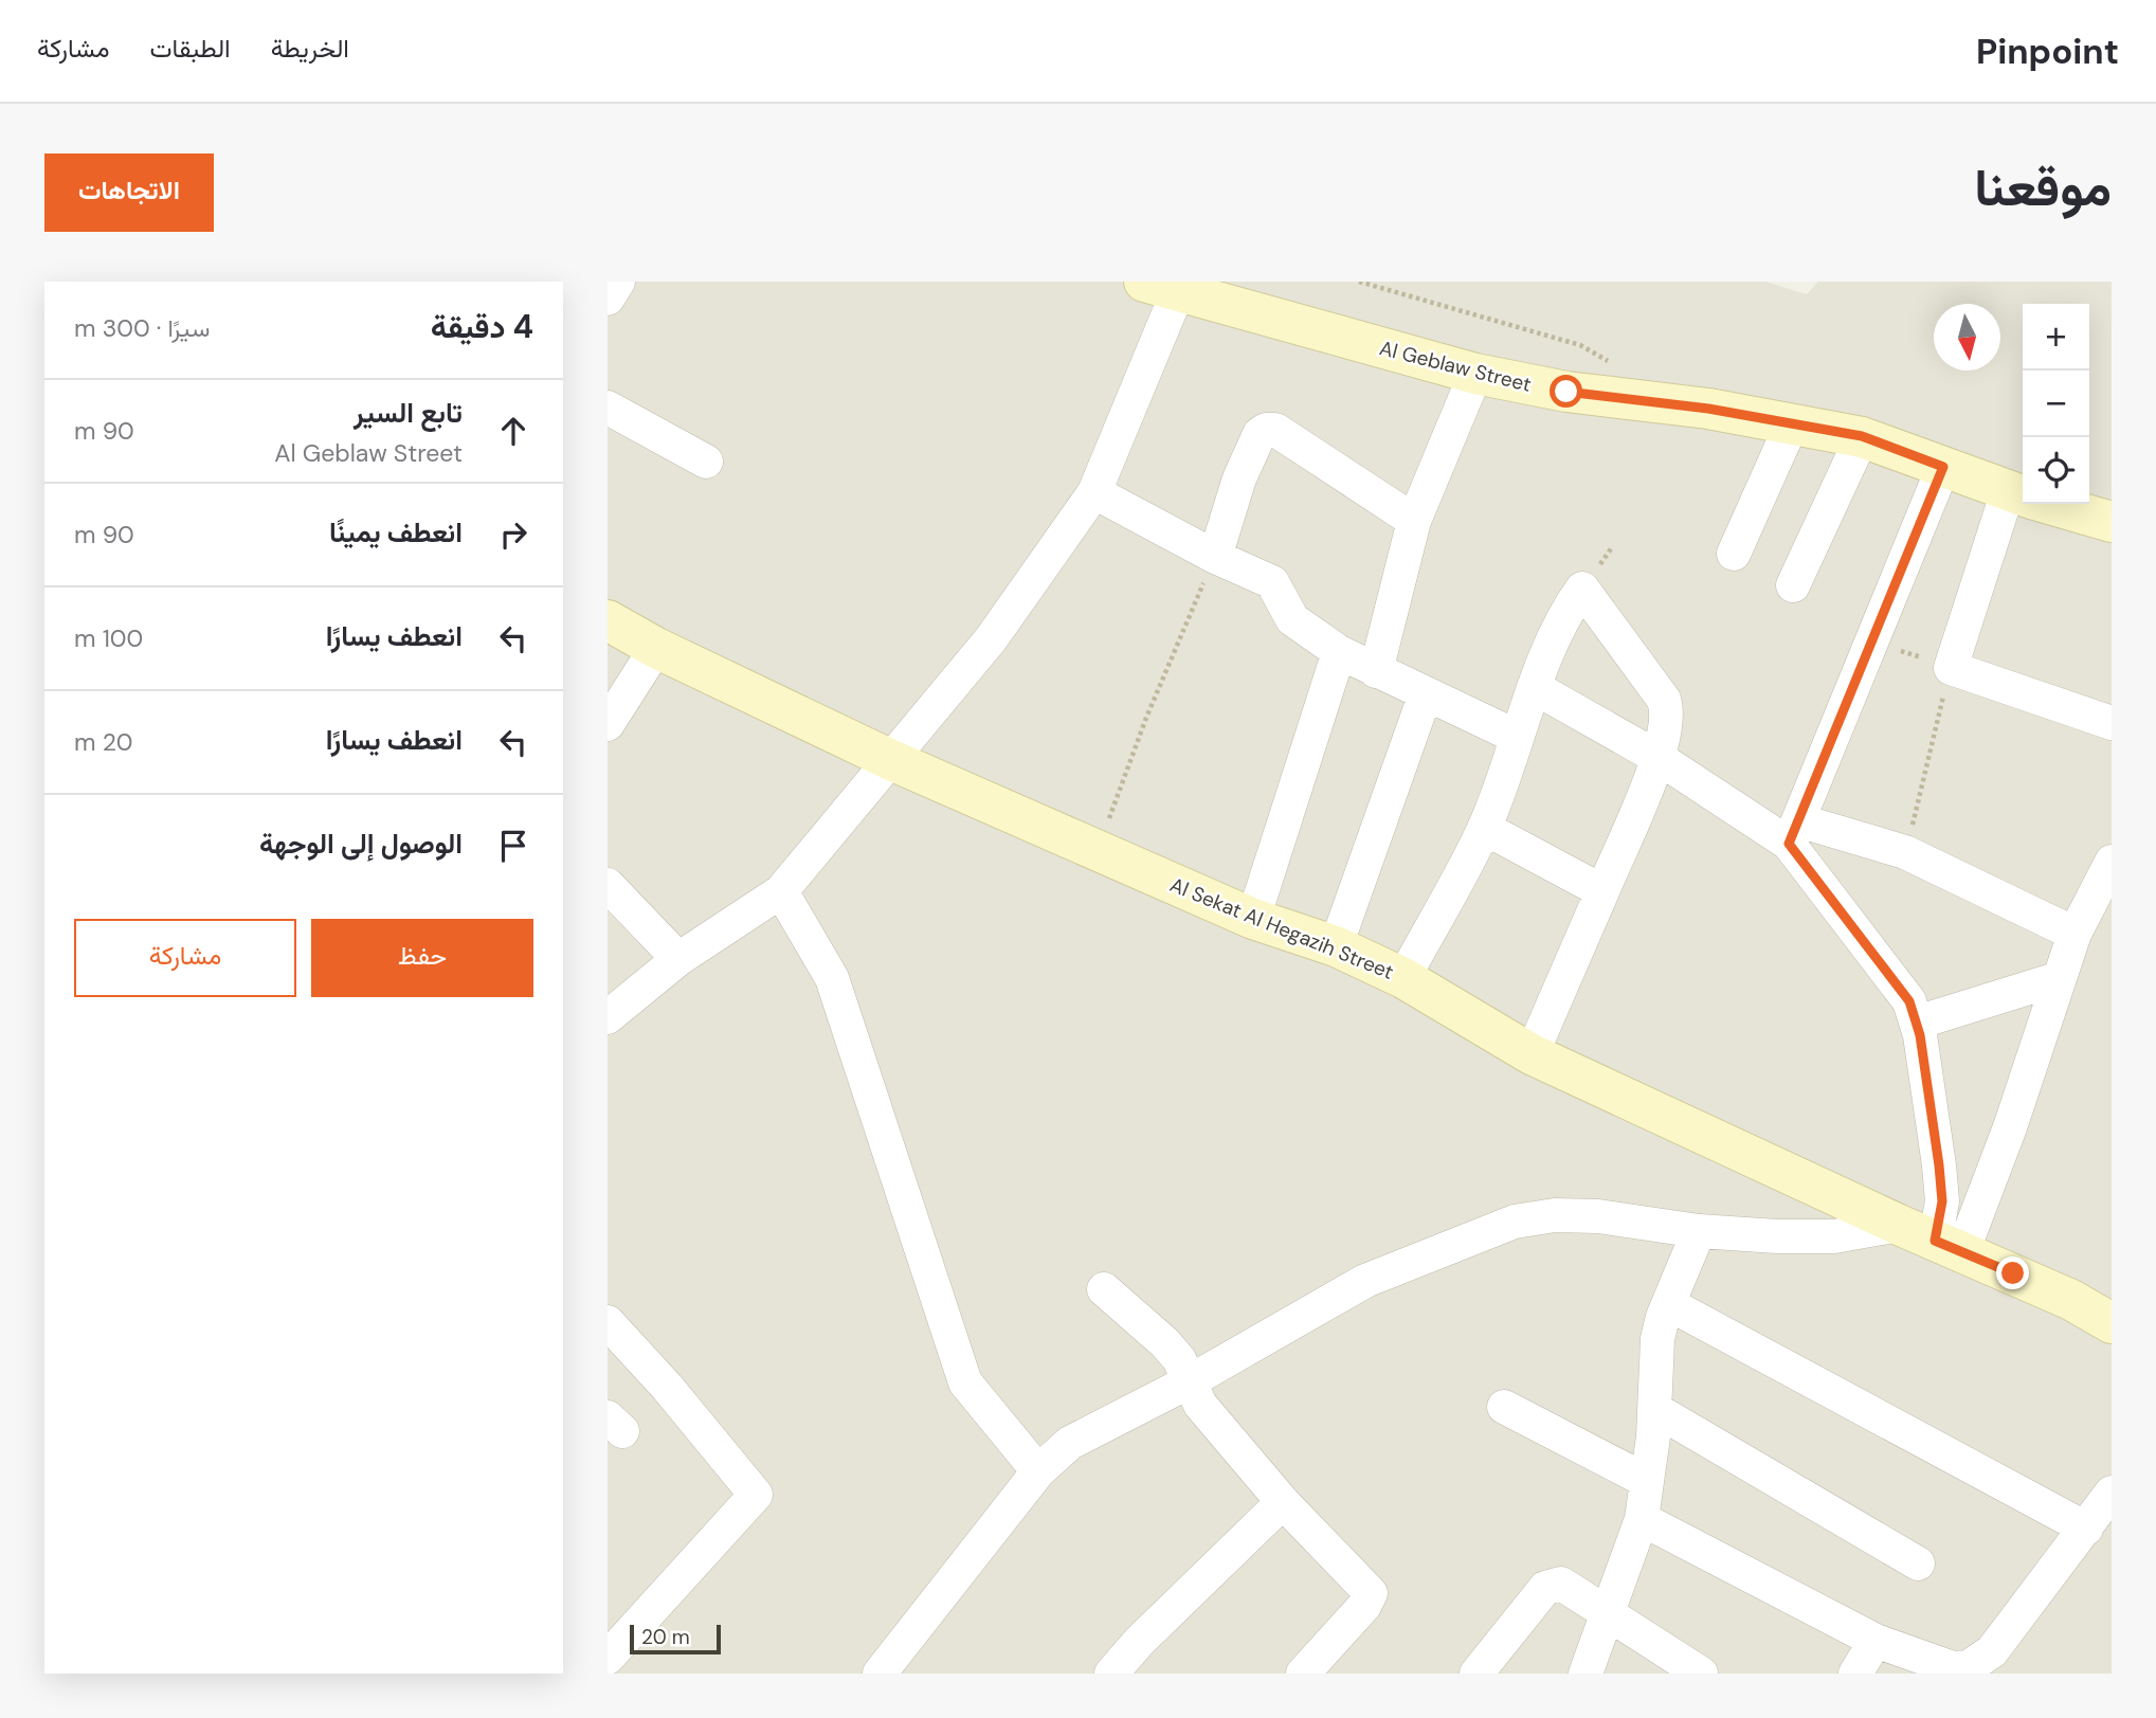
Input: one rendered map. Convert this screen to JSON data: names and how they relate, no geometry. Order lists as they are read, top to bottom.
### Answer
{
  "streets": {
    "street": ["Al Geblaw Street", "Al Sekat Al Hegazih Street"]
  },
  "scale_bar": "20 m",
  "north": "bottom",
  "page": {
    "header": "Pinpoint",
    "nav": ["الخريطة", "الطبقات", "مشاركة"],
    "title": "موقعنا",
    "buttons": [
      "الاتجاهات",
      ["حفظ", "مشاركة"]
    ],
    "heading": ["4 دقيقة", "سيرًا · 300 m"],
    "map_buttons": ["+", "−"],
    "list": [
      ["تابع السير", "Al Geblaw Street", "90 m"],
      ["انعطف يمينًا", "90 m"],
      ["انعطف يسارًا", "100 m"],
      ["انعطف يسارًا", "20 m"],
      "الوصول إلى الوجهة"
    ],
    "scale": "20 m"
  }
}
